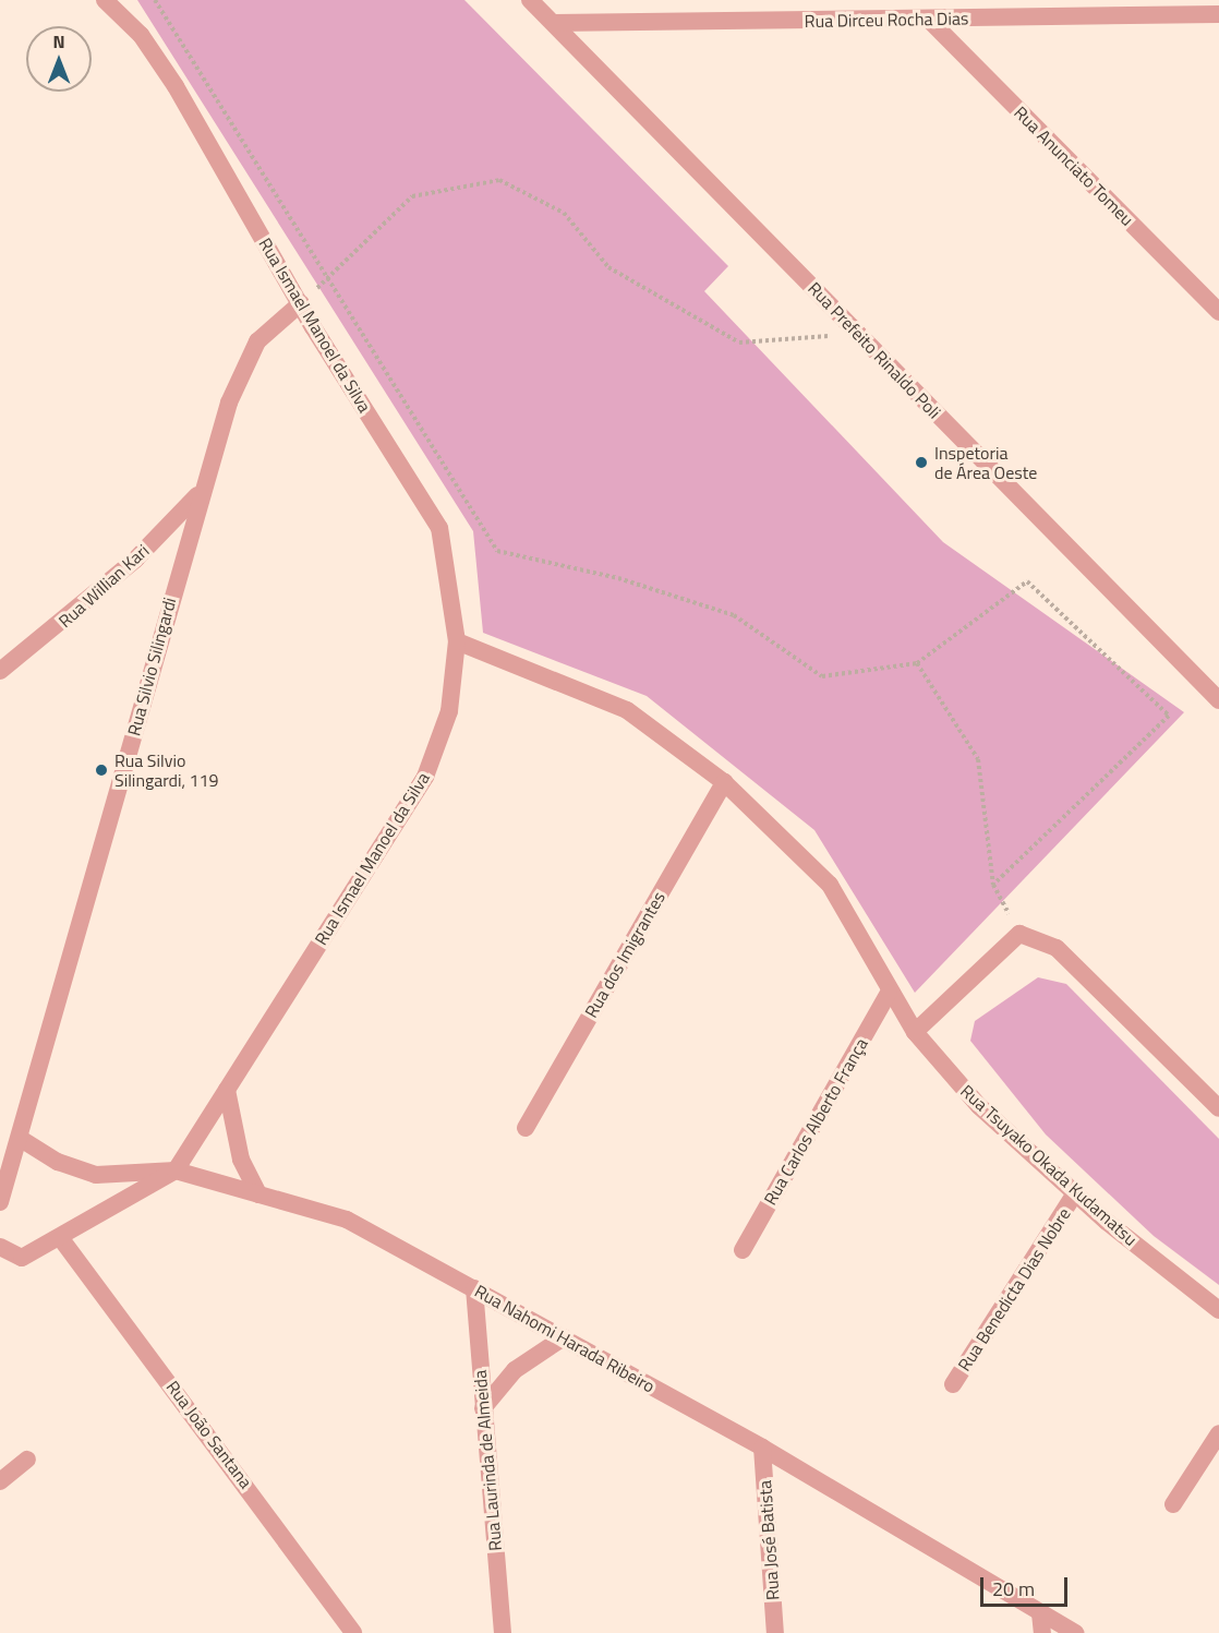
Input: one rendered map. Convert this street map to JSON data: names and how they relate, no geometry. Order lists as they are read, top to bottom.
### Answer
{
  "streets": {
    "street": [
      "Rua Dirceu Rocha Dias",
      "Rua Anunciato Tomeu",
      "Rua Ismael Manoel da Silva",
      "Rua Prefeito Rinaldo Poli",
      "Rua Willian Kari",
      "Rua Silvio Silingardi",
      "Rua dos Imigrantes",
      "Rua Carlos Alberto França",
      "Rua Tsuyako Okada Kudamatsu",
      "Rua Benedicta Dias Nobre",
      "Rua Nahomi Harada Ribeiro",
      "Rua João Santana",
      "Rua Laurinda de Almeida",
      "Rua José Batista"
    ]
  },
  "crossings": [
    ["Rua Dirceu Rocha Dias", "Rua Anunciato Tomeu"],
    ["Rua Dirceu Rocha Dias", "Rua Prefeito Rinaldo Poli"],
    ["Rua Ismael Manoel da Silva", "Rua Silvio Silingardi"],
    ["Rua Ismael Manoel da Silva", "Rua Tsuyako Okada Kudamatsu"],
    ["Rua Ismael Manoel da Silva", "Rua Nahomi Harada Ribeiro"],
    ["Rua Ismael Manoel da Silva", "Rua João Santana"],
    ["Rua Willian Kari", "Rua Silvio Silingardi"],
    ["Rua Silvio Silingardi", "Rua Nahomi Harada Ribeiro"],
    ["Rua dos Imigrantes", "Rua Tsuyako Okada Kudamatsu"],
    ["Rua Carlos Alberto França", "Rua Tsuyako Okada Kudamatsu"],
    ["Rua Tsuyako Okada Kudamatsu", "Rua Benedicta Dias Nobre"],
    ["Rua Nahomi Harada Ribeiro", "Rua Laurinda de Almeida"],
    ["Rua Nahomi Harada Ribeiro", "Rua José Batista"]
  ],
  "places": ["Inspetoria de Área Oeste", "Rua Silvio Silingardi, 119"],
  "scale_bar": "20 m",
  "north": "top"
}
